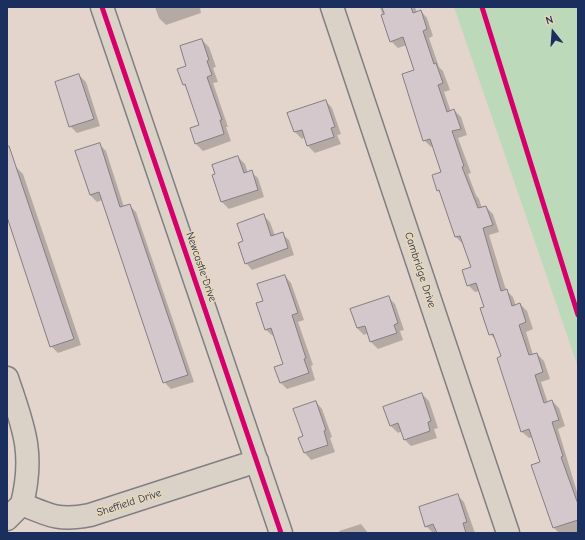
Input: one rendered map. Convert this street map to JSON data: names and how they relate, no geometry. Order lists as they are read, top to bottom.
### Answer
{
  "streets": {
    "street": ["Newcastle Drive", "Cambridge Drive", "Sheffield Drive"]
  },
  "crossings": [
    ["Newcastle Drive", "Sheffield Drive"]
  ],
  "north": "top"
}
